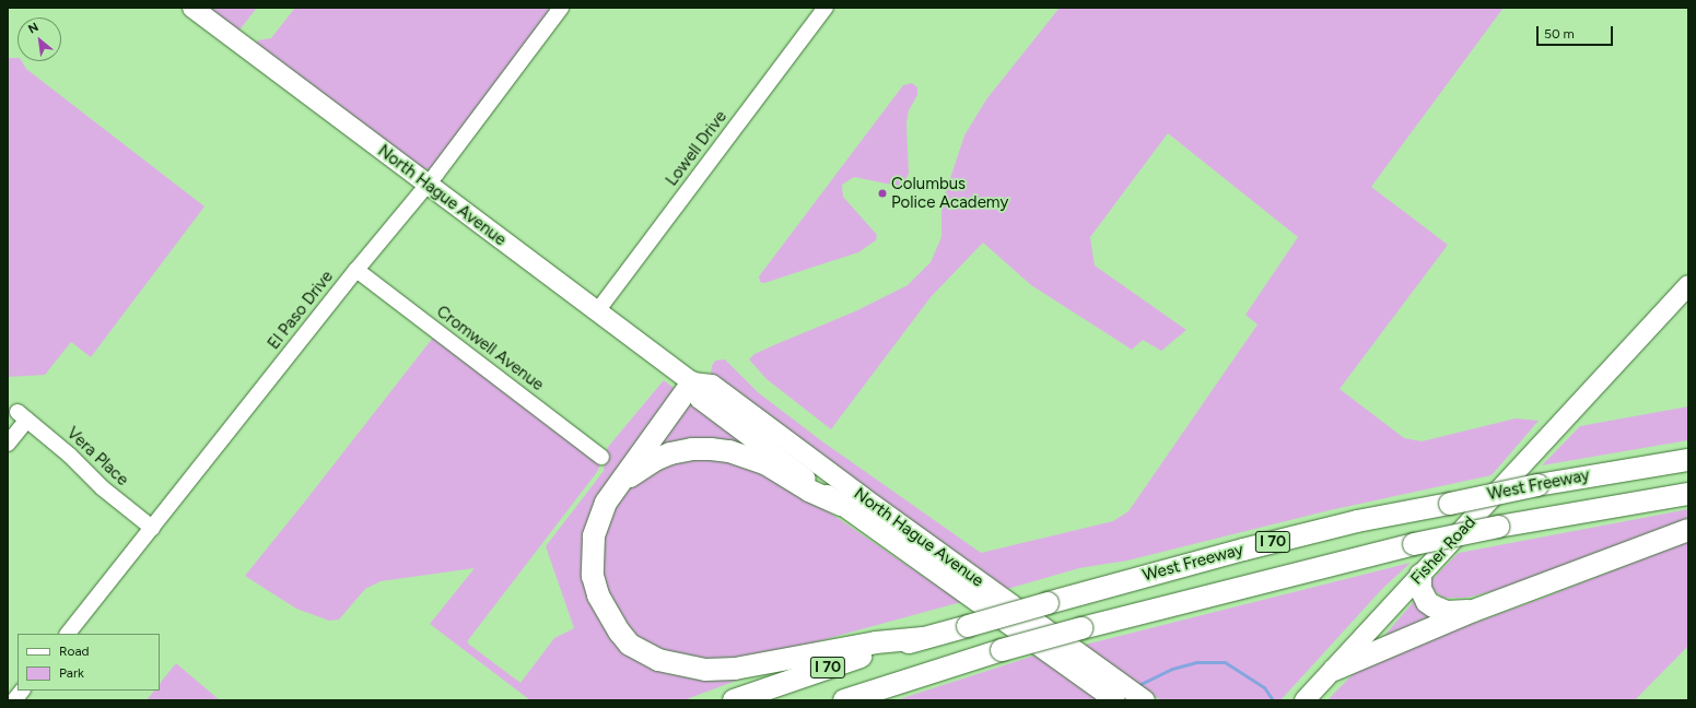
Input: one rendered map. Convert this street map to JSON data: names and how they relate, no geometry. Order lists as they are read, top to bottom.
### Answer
{
  "streets": {
    "highway": ["West Freeway", "I 70"],
    "main road": ["North Hague Avenue", "Fisher Road"],
    "street": [
      "Lowell Drive",
      "El Paso Drive",
      "Cromwell Avenue",
      "Vera Place"
    ]
  },
  "crossings": [
    ["Lowell Drive", "North Hague Avenue"],
    ["North Hague Avenue", "El Paso Drive"],
    ["El Paso Drive", "Cromwell Avenue"],
    ["El Paso Drive", "Vera Place"]
  ],
  "places": ["Columbus Police Academy"],
  "legend": ["Road", "Park"],
  "scale_bar": "50 m",
  "north": "top left"
}
